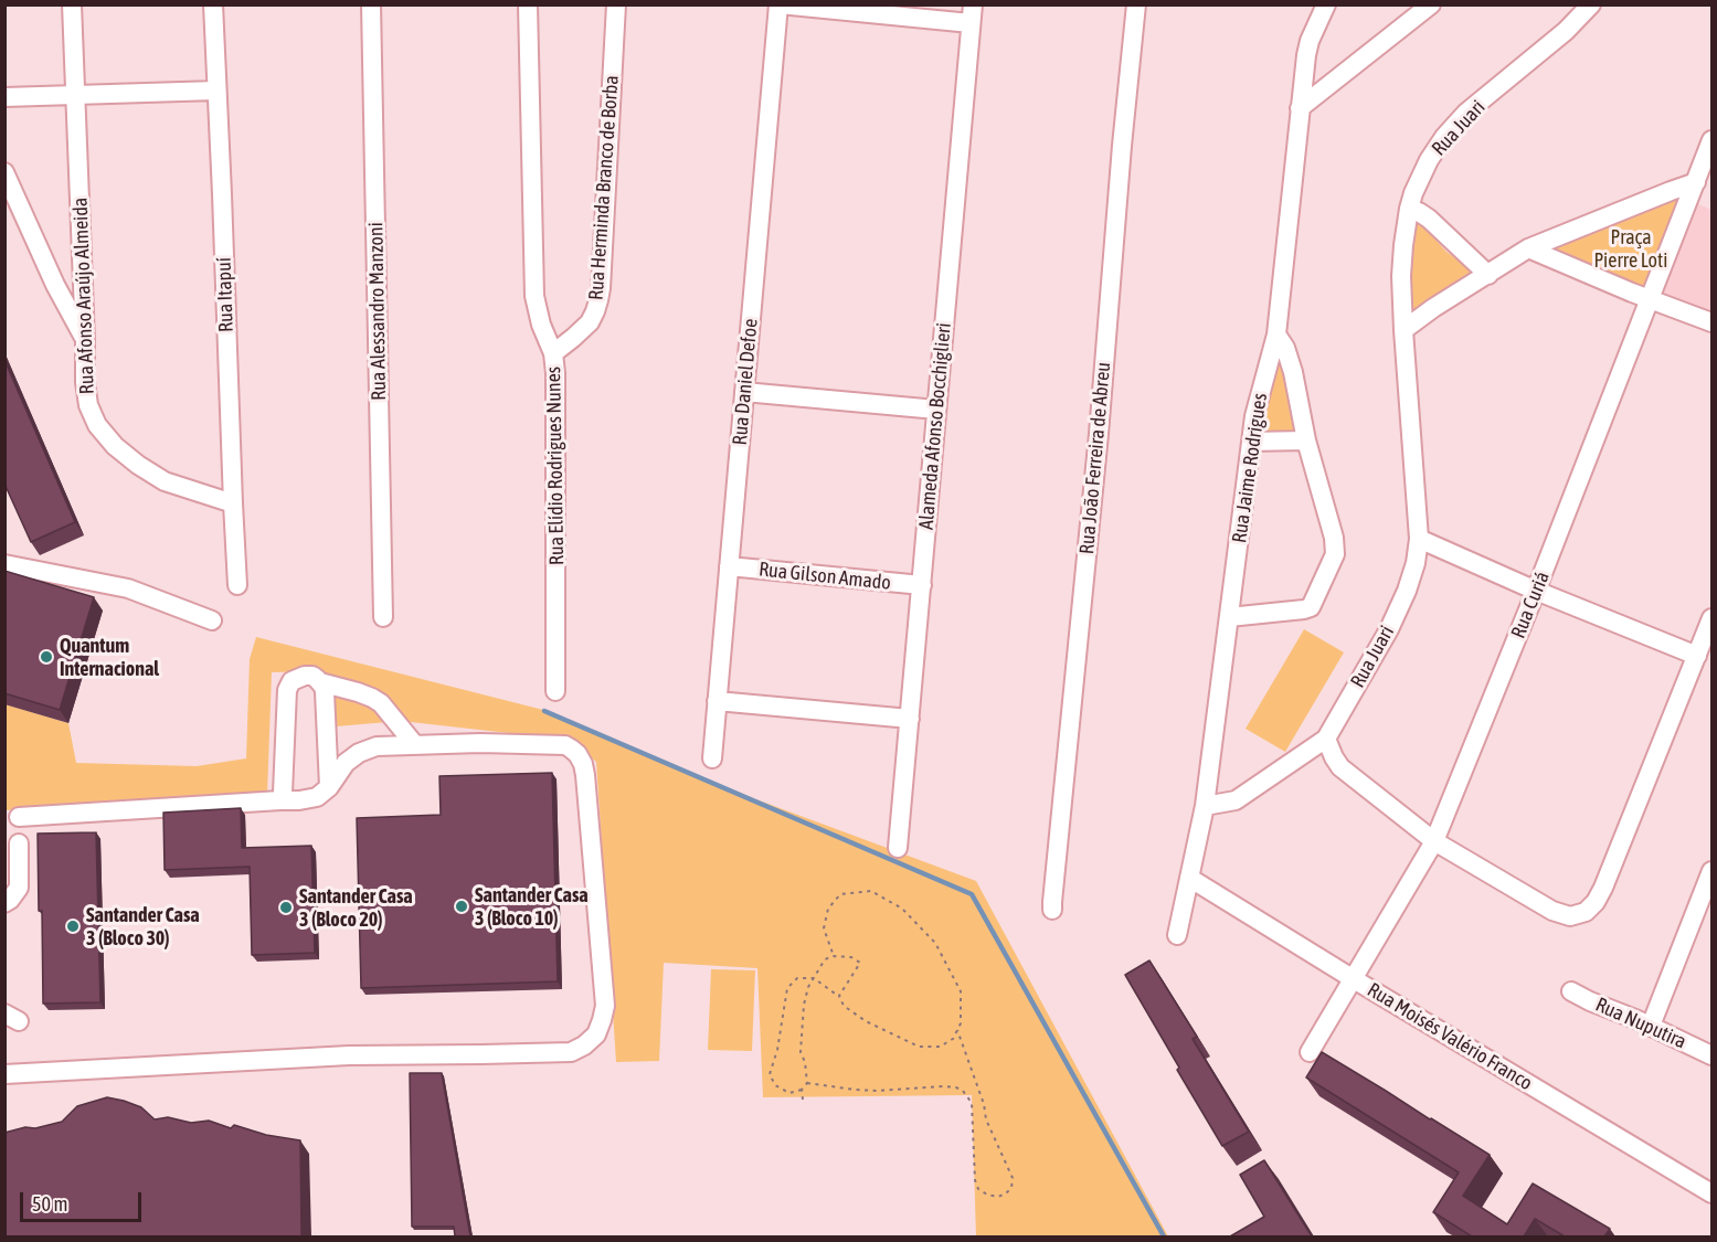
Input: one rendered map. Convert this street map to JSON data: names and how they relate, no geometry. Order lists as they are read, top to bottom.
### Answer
{
  "streets": {
    "street": [
      "Rua Juari",
      "Rua Herminda Branco de Borba",
      "Rua Itapuí",
      "Rua Afonso Araújo Almeida",
      "Rua Alessandro Manzoni",
      "Rua Daniel Defoe",
      "Alameda Afonso Bocchiglieri",
      "Rua João Ferreira de Abreu",
      "Rua Elídio Rodrigues Nunes",
      "Rua Jaime Rodrigues",
      "Rua Gilson Amado",
      "Rua Curiá",
      "Rua Nuputira",
      "Rua Moisés Valério Franco"
    ]
  },
  "crossings": [
    ["Rua Herminda Branco de Borba", "Rua Elídio Rodrigues Nunes"],
    ["Rua Itapuí", "Rua Afonso Araújo Almeida"],
    ["Rua Daniel Defoe", "Rua Gilson Amado"],
    ["Alameda Afonso Bocchiglieri", "Rua Gilson Amado"],
    ["Rua Jaime Rodrigues", "Rua Moisés Valério Franco"],
    ["Rua Curiá", "Rua Moisés Valério Franco"]
  ],
  "parks": ["Praça Pierre Loti"],
  "places": [
    "Quantum Internacional",
    "Santander Casa 3 (Bloco 10)",
    "Santander Casa 3 (Bloco 20)",
    "Santander Casa 3 (Bloco 30)"
  ],
  "scale_bar": "50 m"
}
